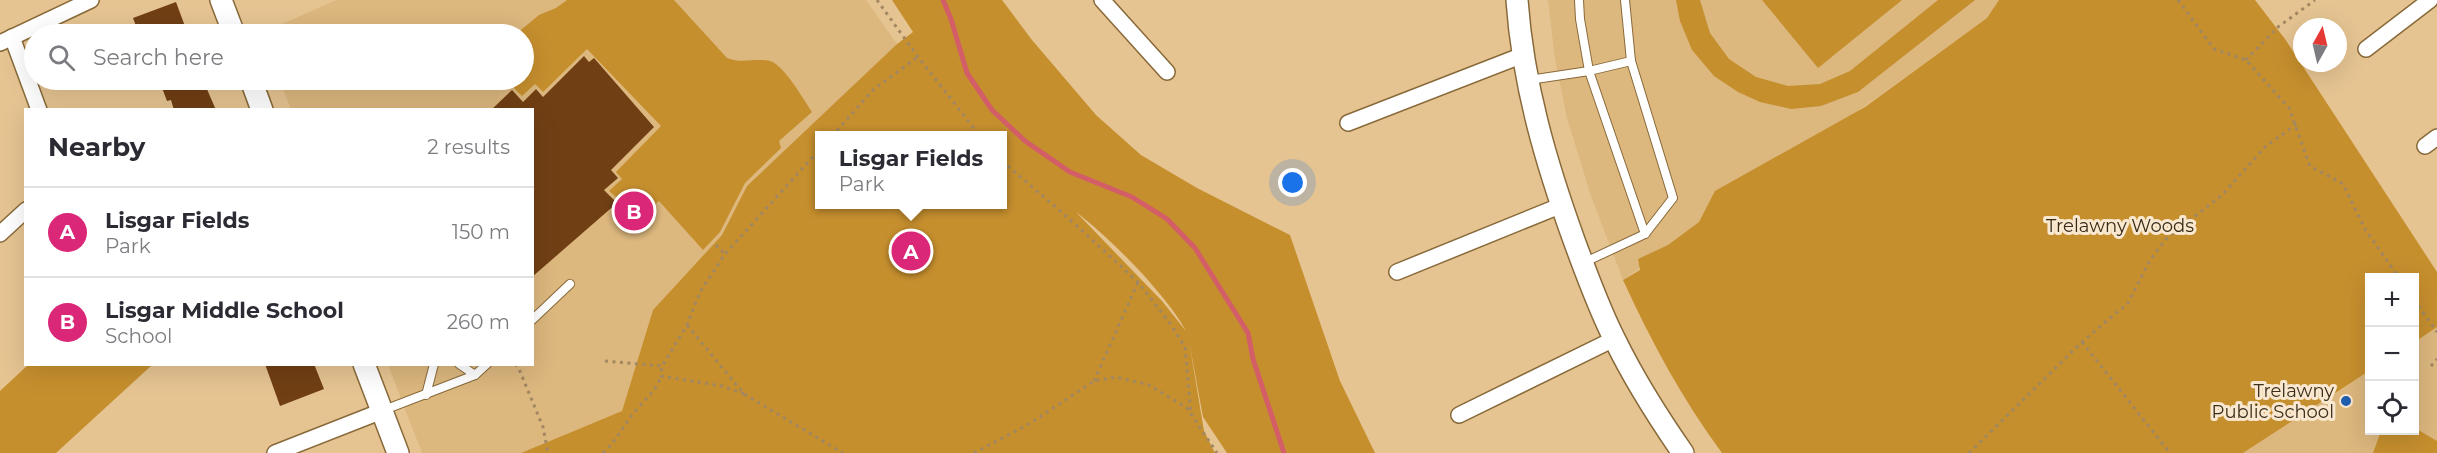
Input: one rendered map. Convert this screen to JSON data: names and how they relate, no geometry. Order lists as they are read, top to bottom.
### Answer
{
  "parks": ["Trelawny Woods"],
  "places": ["Trelawny Public School"],
  "north": "top",
  "page": {
    "search": "Search here",
    "heading": ["Nearby", "2 results"],
    "popup": ["Lisgar Fields", "Park"],
    "list": [
      {
        "mark": "A",
        "name": "Lisgar Fields",
        "note": "Park",
        "value": "150 m"
      },
      {
        "mark": "B",
        "name": "Lisgar Middle School",
        "note": "School",
        "value": "260 m"
      }
    ],
    "pins": ["B", "A"],
    "map_buttons": ["+", "−"]
  }
}
